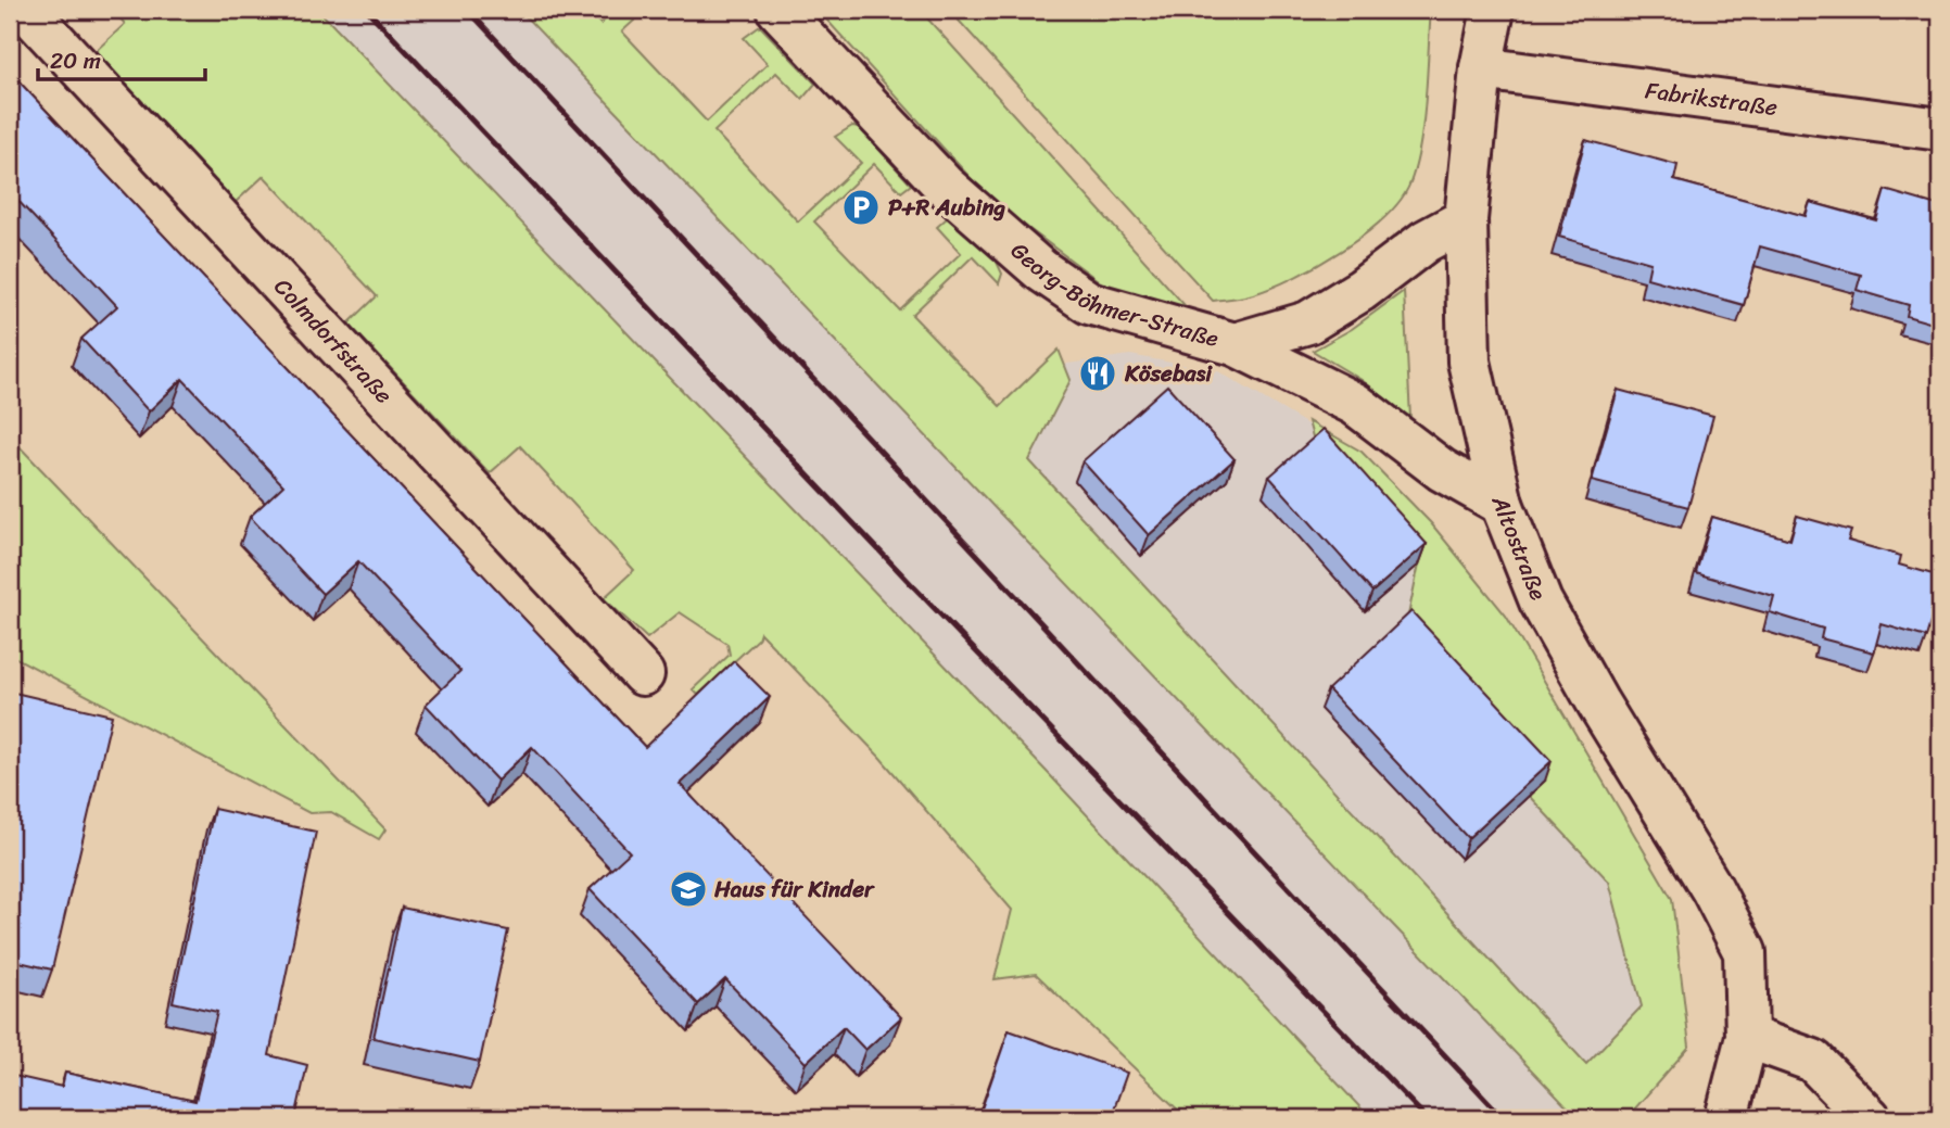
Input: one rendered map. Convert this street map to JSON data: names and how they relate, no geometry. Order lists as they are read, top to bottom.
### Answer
{
  "streets": {
    "street": [
      "Fabrikstraße",
      "Georg-Böhmer-Straße",
      "Colmdorfstraße",
      "Altostraße"
    ]
  },
  "crossings": [
    ["Fabrikstraße", "Altostraße"],
    ["Georg-Böhmer-Straße", "Altostraße"]
  ],
  "places": {
    "parking": ["P+R Aubing"],
    "restaurant": ["Kösebasi"],
    "school or university": ["Haus für Kinder"]
  },
  "scale_bar": "20 m"
}
